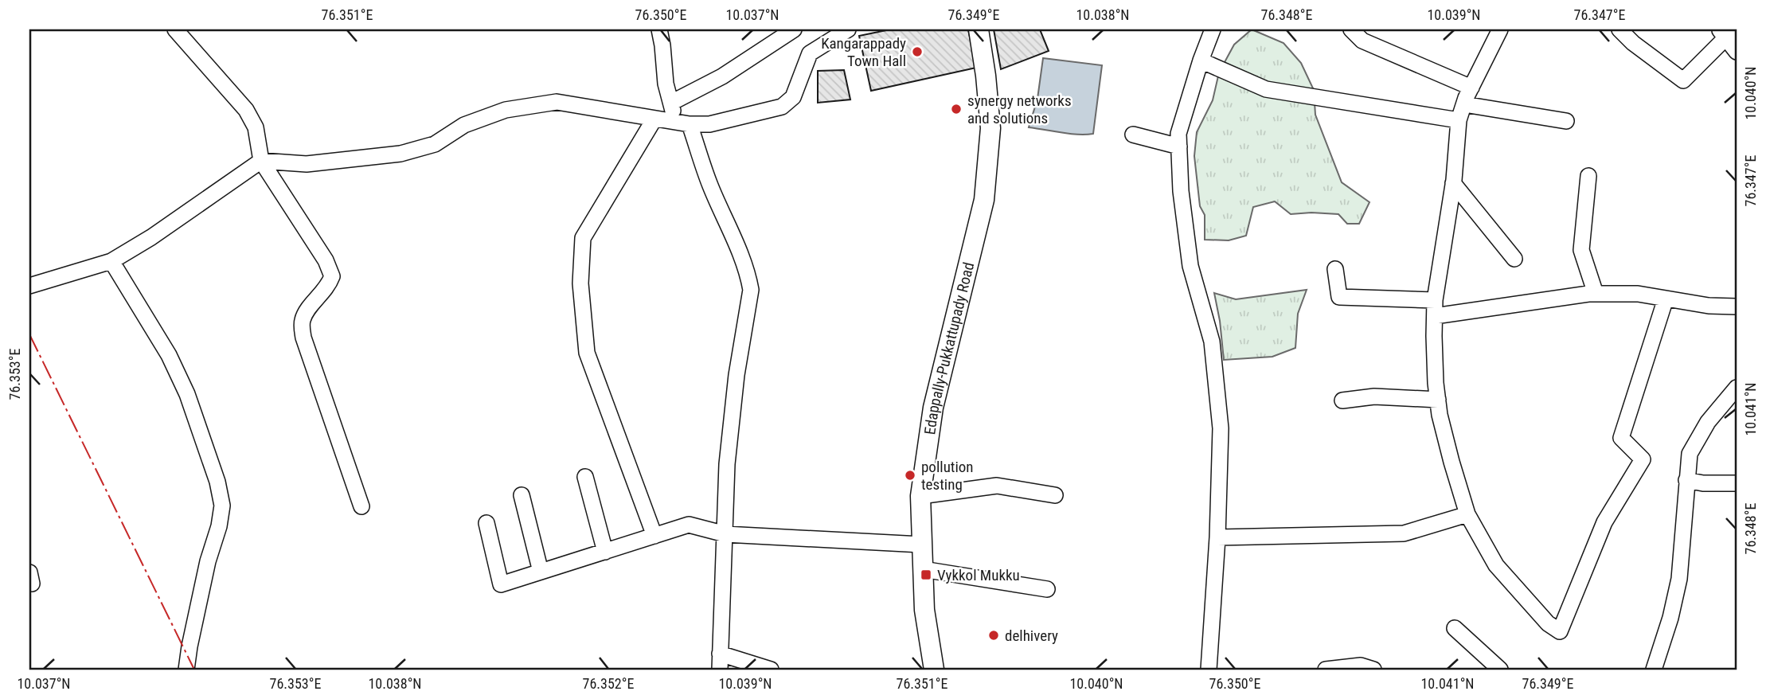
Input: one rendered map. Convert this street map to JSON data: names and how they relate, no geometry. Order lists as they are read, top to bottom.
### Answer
{
  "streets": {
    "main road": ["Edappally-Pukkattupady Road"]
  },
  "places": {
    "other": [
      "Kangarappady Town Hall",
      "synergy networks and solutions",
      "pollution testing",
      "delhivery"
    ],
    "transit": ["Vykkol Mukku"]
  },
  "coordinates": [
    "76.351°E",
    "76.350°E",
    "10.037°N",
    "76.349°E",
    "10.038°N",
    "76.348°E",
    "10.039°N",
    "76.347°E",
    "10.040°N",
    "76.353°E",
    "10.041°N",
    "76.352°E"
  ]
}
